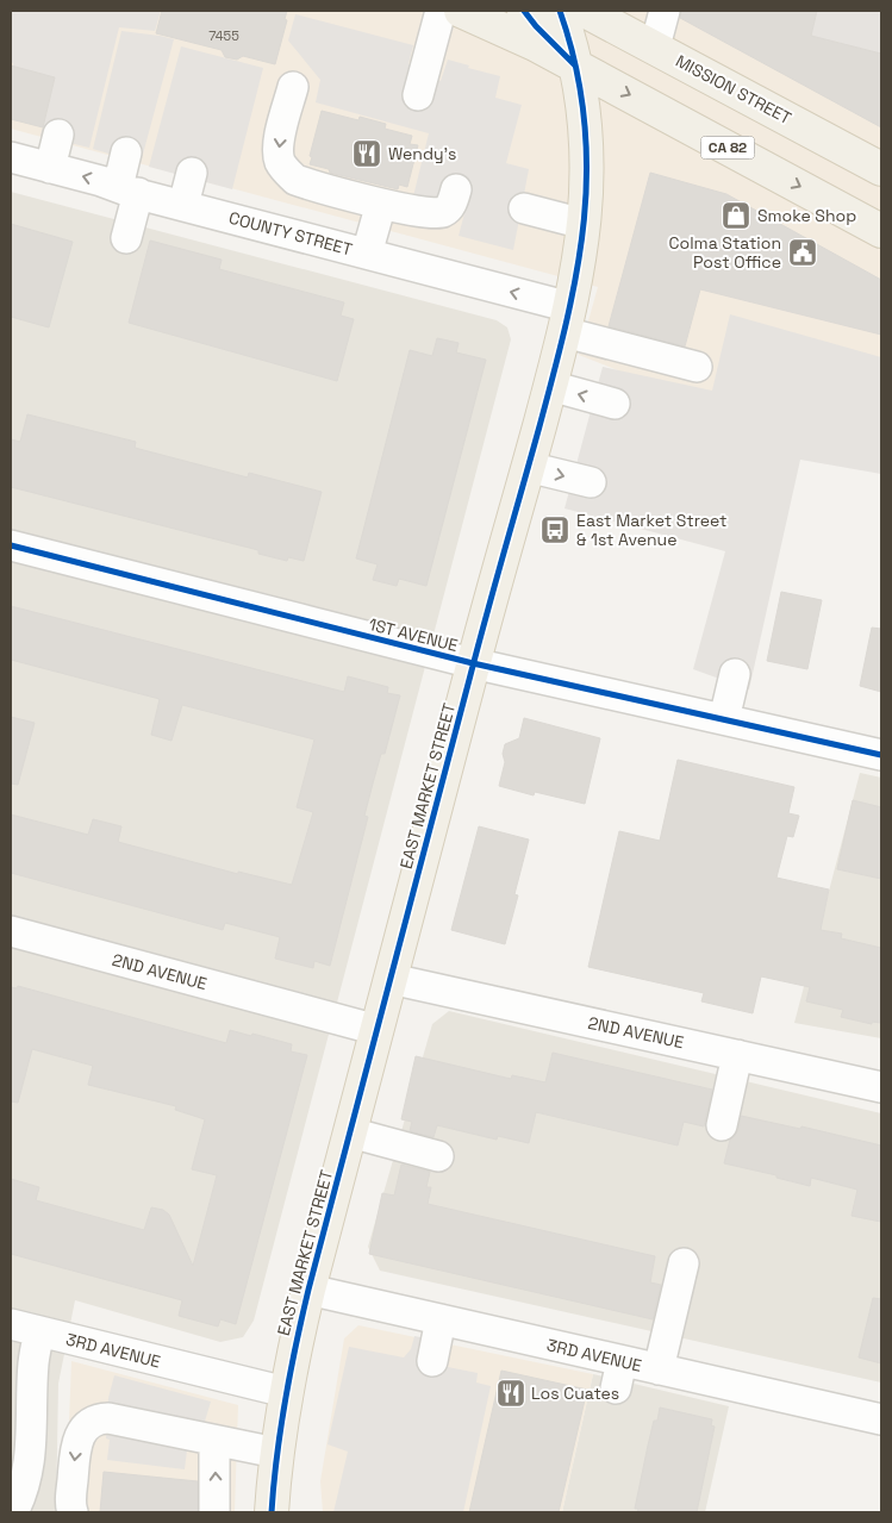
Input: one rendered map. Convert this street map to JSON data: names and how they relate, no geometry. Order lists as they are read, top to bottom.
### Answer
{
  "streets": {
    "main road": ["MISSION STREET", "CA 82", "EAST MARKET STREET"],
    "street": [
      "COUNTY STREET",
      "1ST AVENUE",
      "2ND AVENUE",
      "3RD AVENUE"
    ]
  },
  "crossings": [
    ["CA 82", "EAST MARKET STREET"],
    ["COUNTY STREET", "EAST MARKET STREET"],
    ["1ST AVENUE", "EAST MARKET STREET"],
    ["EAST MARKET STREET", "2ND AVENUE"],
    ["EAST MARKET STREET", "3RD AVENUE"]
  ],
  "one_way": ["COUNTY STREET"],
  "places": {
    "restaurant": ["Wendy's", "Los Cuates"],
    "shop": ["Smoke Shop"],
    "public building": ["Colma Station Post Office"],
    "bus stop": ["East Market Street & 1st Avenue"]
  },
  "house_numbers": ["7455"]
}
